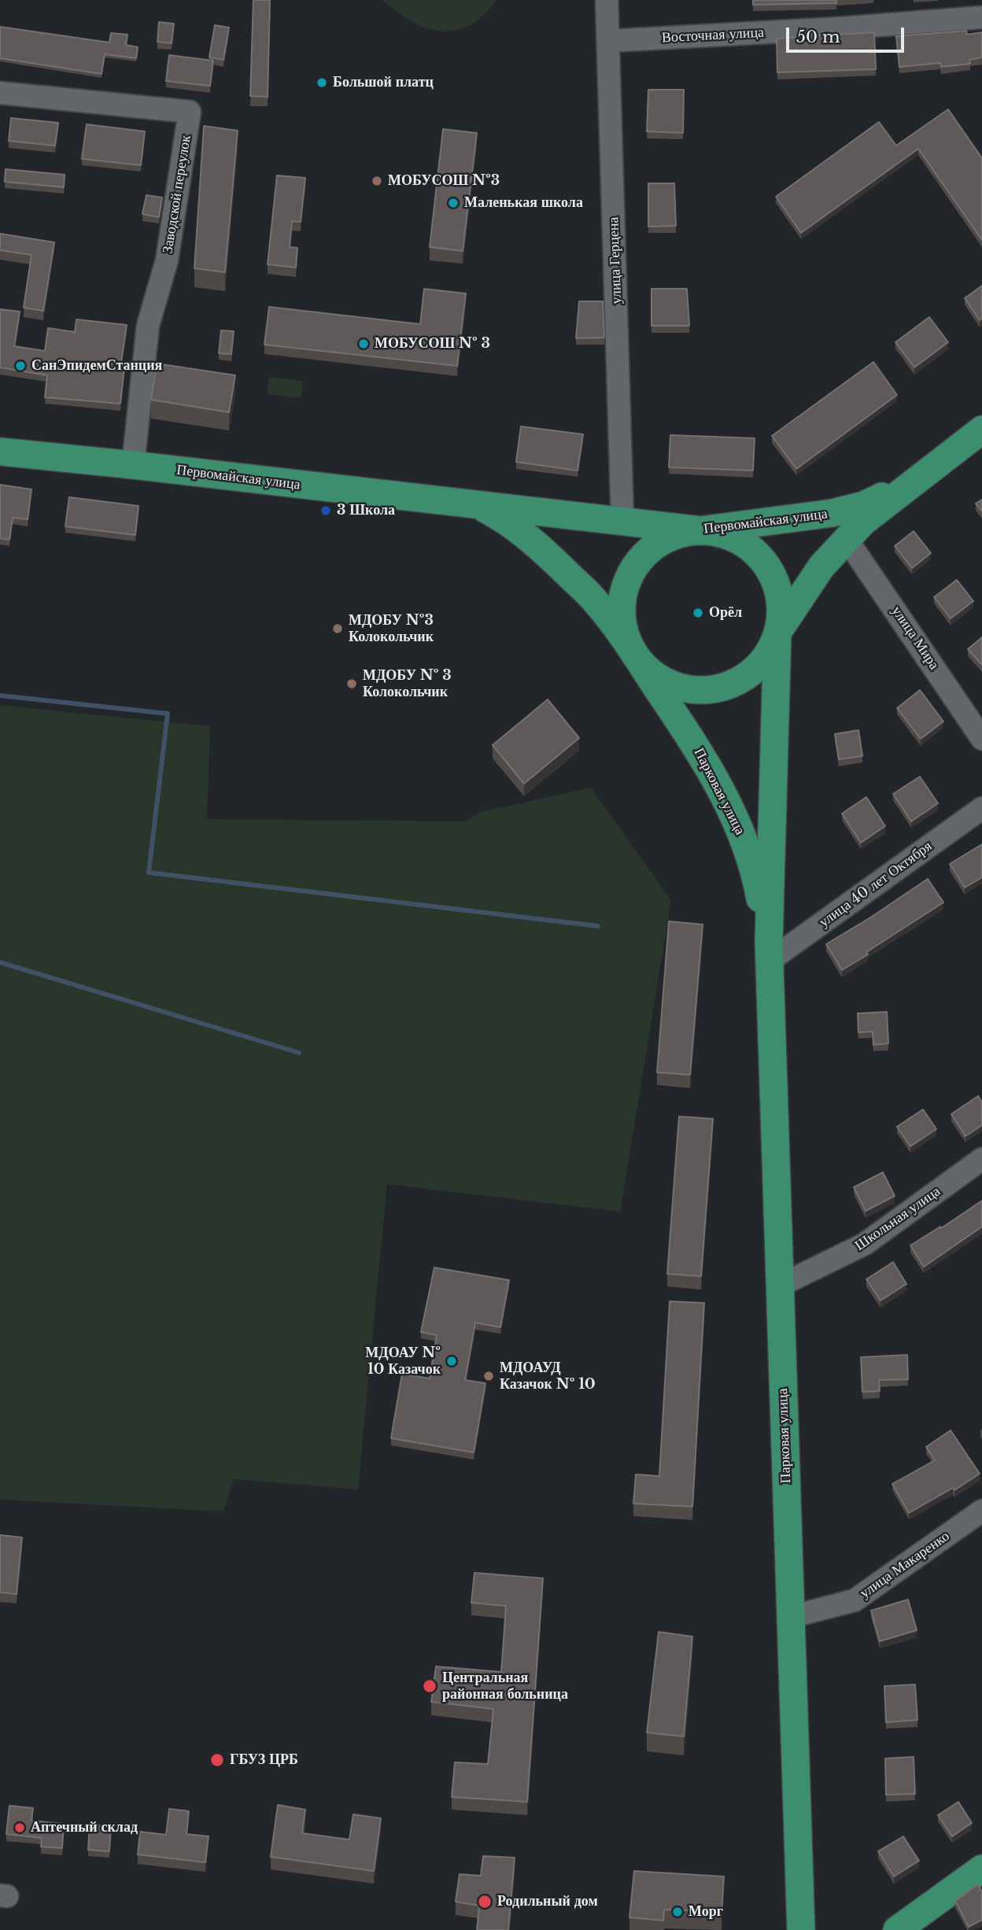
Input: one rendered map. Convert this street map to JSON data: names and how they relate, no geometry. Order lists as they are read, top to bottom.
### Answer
{
  "streets": {
    "main road": ["Первомайская улица", "Парковая улица"],
    "street": [
      "Восточная улица",
      "Заводской переулок",
      "улица Герцена",
      "улица Мира",
      "улица 40 лет Октября",
      "Школьная улица",
      "улица Макаренко"
    ]
  },
  "crossings": [
    ["Восточная улица", "улица Герцена"],
    ["Заводской переулок", "Первомайская улица"],
    ["улица Герцена", "Первомайская улица"],
    ["Первомайская улица", "улица Мира"],
    ["Первомайская улица", "Парковая улица"],
    ["Парковая улица", "улица 40 лет Октября"],
    ["Парковая улица", "Школьная улица"],
    ["Парковая улица", "улица Макаренко"]
  ],
  "places": [
    "Большой платц",
    "МОБУСОШ №3",
    "Маленькая школа",
    "МОБУСОШ № 3",
    "СанЭпидемСтанция",
    "3 Школа",
    "Орёл",
    "МДОБУ №3 Колокольчик",
    "МДОБУ № 3 Колокольчик",
    "МДОАУ № 10 Казачок",
    "МДОАУД Казачок № 10",
    "Центральная районная больница",
    "ГБУЗ ЦРБ",
    "Аптечный склад",
    "Родильный дом",
    "Морг"
  ],
  "scale_bar": "50 m"
}
